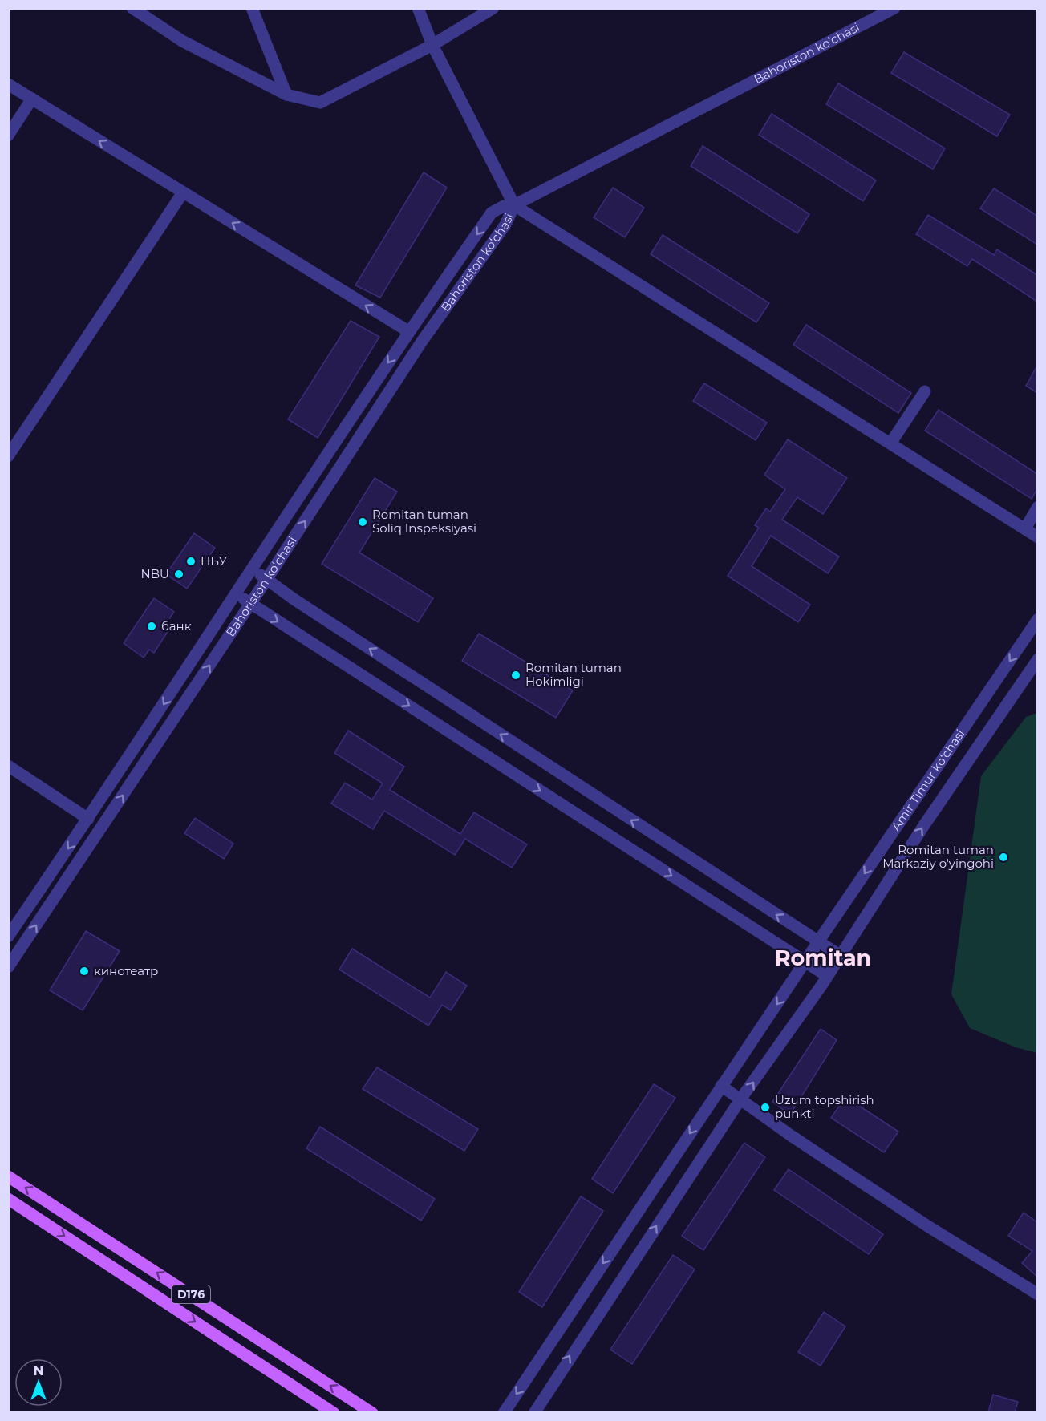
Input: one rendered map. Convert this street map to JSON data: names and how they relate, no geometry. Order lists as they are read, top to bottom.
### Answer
{
  "streets": {
    "main road": ["D176"],
    "street": ["Bahoriston ko‘chasi", "Amir Timur ko‘chasi"]
  },
  "districts": ["Romitan"],
  "places": [
    "Romitan tuman Soliq Inspeksiyasi",
    "НБУ",
    "NBU",
    "банк",
    "Romitan tuman Hokimligi",
    "Romitan tuman Markaziy o'yingohi",
    "кинотеатр",
    "Uzum topshirish punkti"
  ],
  "north": "top"
}
